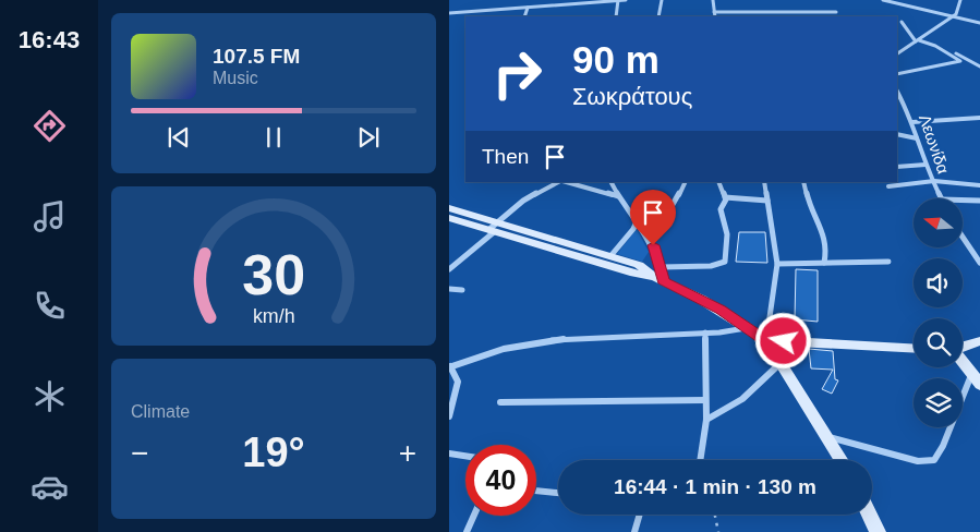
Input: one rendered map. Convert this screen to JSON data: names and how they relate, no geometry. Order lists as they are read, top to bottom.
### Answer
{
  "streets": {
    "street": ["Λεωνίδα"]
  },
  "north": "left",
  "page": {
    "tabs": "16:43",
    "turn": ["90 m", "Σωκράτους"],
    "song": ["107.5 FM", "Music"],
    "then": "Then",
    "tile": "Climate",
    "heat": ["−", "19°", "+"],
    "limit": "40",
    "trip": "16:44 · 1 min · 130 m",
    "gauge": ["30", "km/h"]
  }
}
